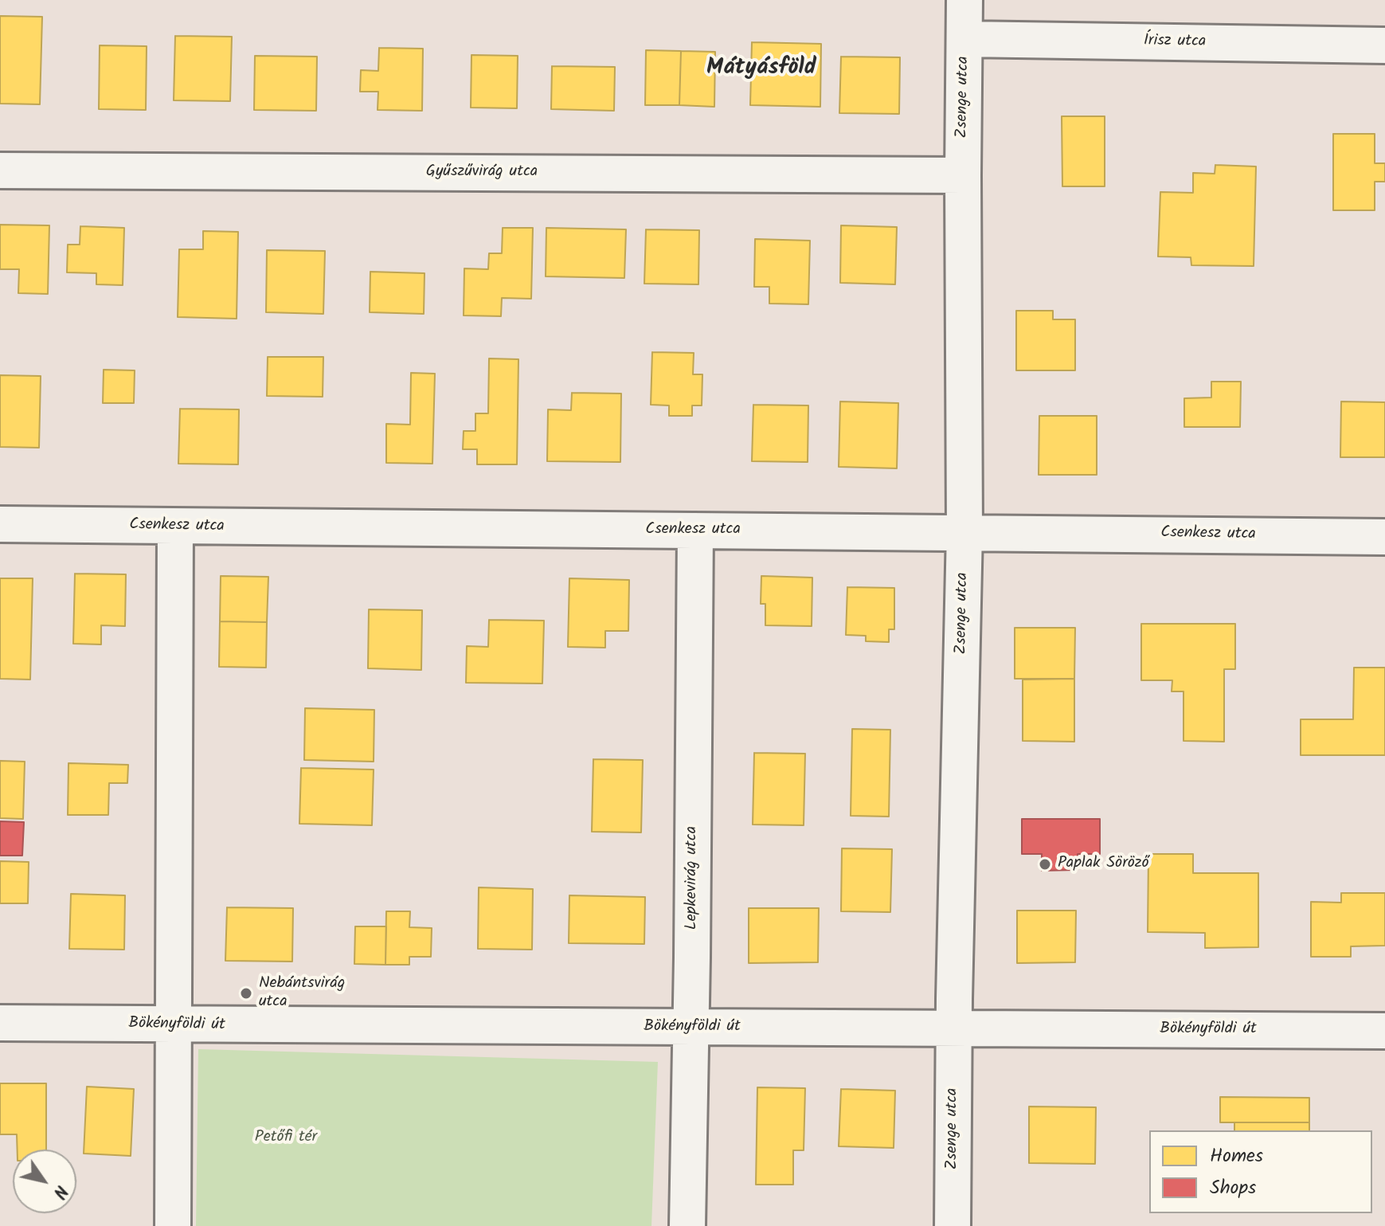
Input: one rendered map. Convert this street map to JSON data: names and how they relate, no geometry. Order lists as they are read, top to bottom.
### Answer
{
  "streets": {
    "street": [
      "Írisz utca",
      "Zsenge utca",
      "Gyűszűvirág utca",
      "Csenkesz utca",
      "Lepkevirág utca",
      "Bökényföldi út"
    ]
  },
  "crossings": [
    ["Írisz utca", "Zsenge utca"],
    ["Zsenge utca", "Gyűszűvirág utca"],
    ["Zsenge utca", "Csenkesz utca"],
    ["Zsenge utca", "Bökényföldi út"],
    ["Csenkesz utca", "Lepkevirág utca"],
    ["Lepkevirág utca", "Bökényföldi út"]
  ],
  "districts": ["Mátyásföld"],
  "parks": ["Petőfi tér"],
  "places": ["Paplak Söröző", "Nebántsvirág utca"],
  "legend": ["Homes", "Shops"],
  "north": "bottom right"
}
